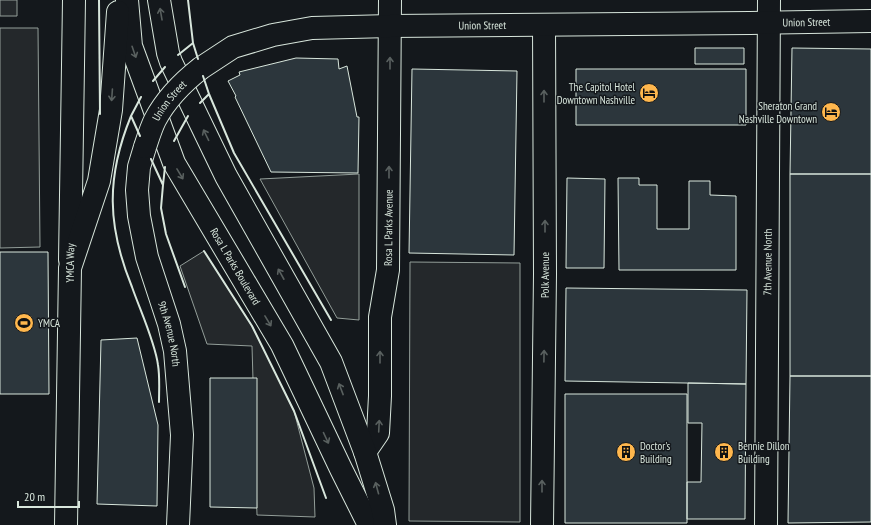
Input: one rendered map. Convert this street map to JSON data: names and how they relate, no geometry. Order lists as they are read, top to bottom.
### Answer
{
  "streets": {
    "main road": [
      "Union Street",
      "Rosa L Parks Avenue",
      "7th Avenue North",
      "YMCA Way",
      "Rosa L Parks Boulevard",
      "Polk Avenue",
      "9th Avenue North"
    ]
  },
  "crossings": [
    ["Union Street", "Rosa L Parks Avenue"],
    ["Union Street", "7th Avenue North"],
    ["Union Street", "Polk Avenue"],
    ["Union Street", "9th Avenue North"]
  ],
  "one_way": ["Rosa L Parks Avenue", "Polk Avenue"],
  "places": {
    "hotel": ["The Capitol Hotel Downtown Nashville", "Sheraton Grand Nashville Downtown"],
    "sports": ["YMCA"],
    "building": ["Doctor's Building", "Bennie Dillon Building"]
  },
  "scale_bar": "20 m"
}
